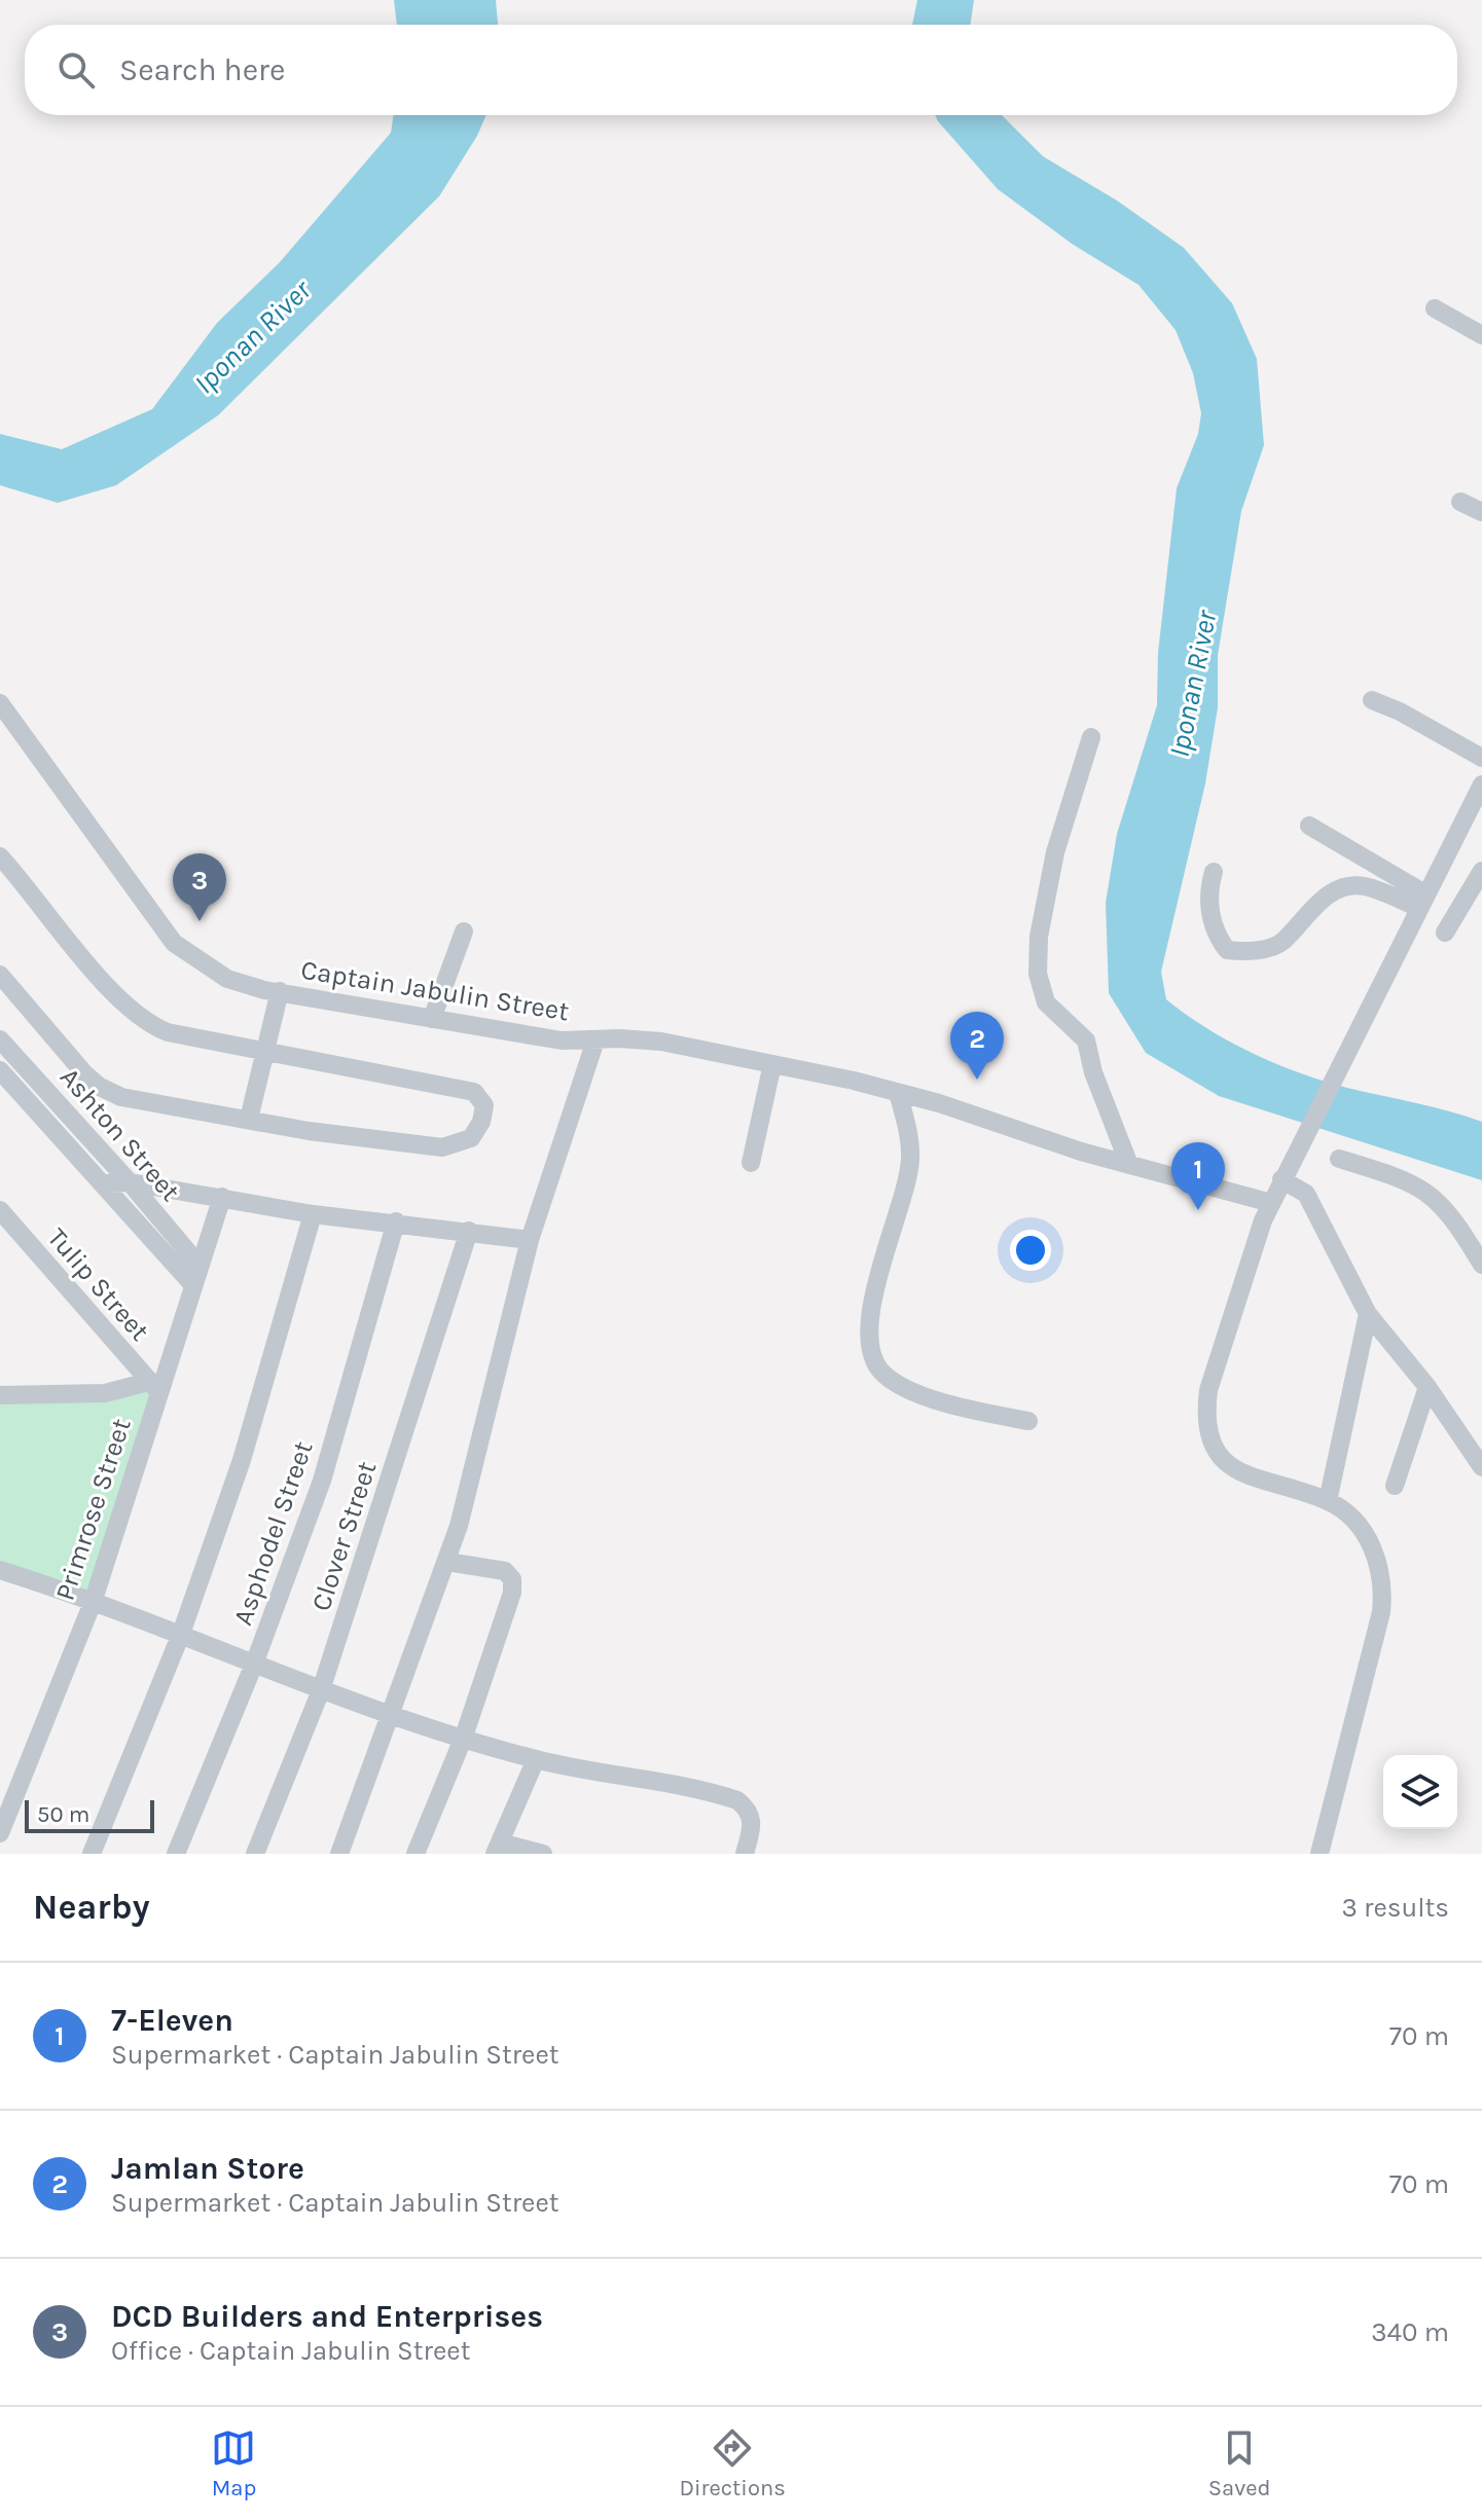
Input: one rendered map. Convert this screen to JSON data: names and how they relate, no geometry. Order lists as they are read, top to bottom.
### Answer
{
  "streets": {
    "street": [
      "Captain Jabulin Street",
      "Ashton Street",
      "Tulip Street",
      "Primrose Street",
      "Asphodel Street",
      "Clover Street"
    ]
  },
  "crossings": [
    ["Ashton Street", "Primrose Street"],
    ["Tulip Street", "Primrose Street"]
  ],
  "water": ["Iponan River"],
  "scale_bar": "50 m",
  "page": {
    "search": "Search here",
    "pins": ["3", "2", "1"],
    "scale": "50 m",
    "heading": ["Nearby", "3 results"],
    "list": [
      {
        "mark": "1",
        "name": "7-Eleven",
        "note": "Supermarket · Captain Jabulin Street",
        "value": "70 m"
      },
      {
        "mark": "2",
        "name": "Jamlan Store",
        "note": "Supermarket · Captain Jabulin Street",
        "value": "70 m"
      },
      {
        "mark": "3",
        "name": "DCD Builders and Enterprises",
        "note": "Office · Captain Jabulin Street",
        "value": "340 m"
      }
    ],
    "nav": ["Map", "Directions", "Saved"]
  }
}
